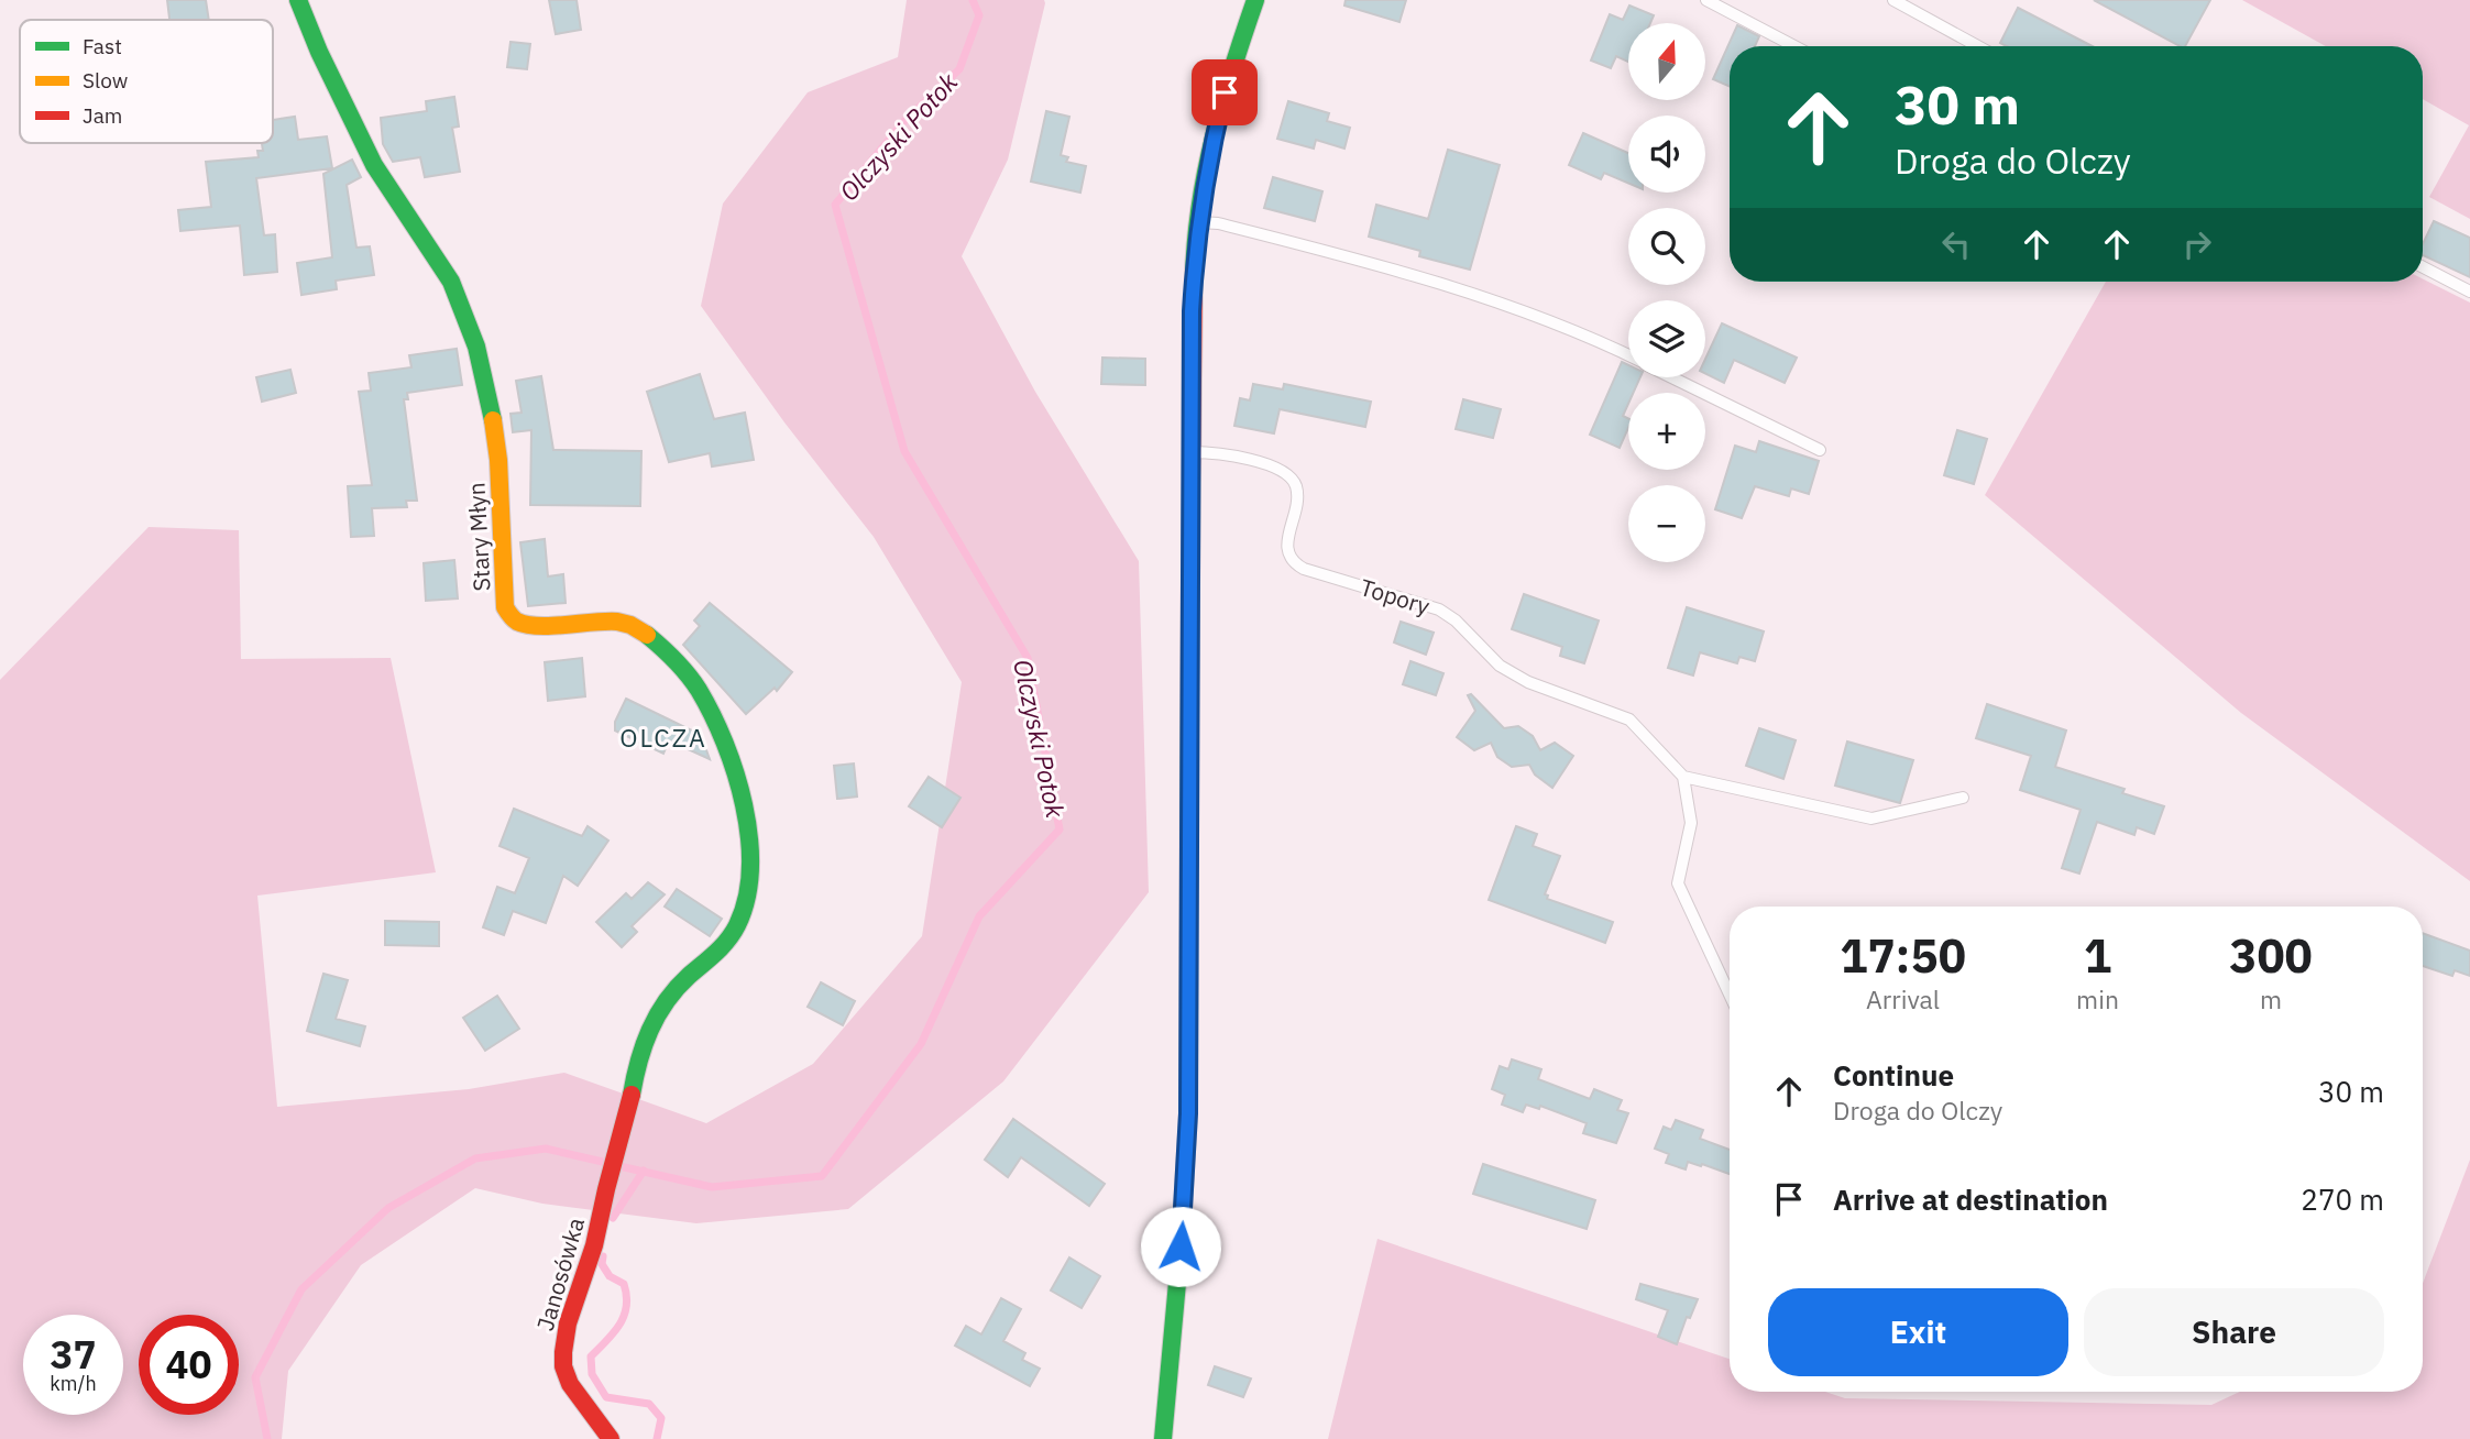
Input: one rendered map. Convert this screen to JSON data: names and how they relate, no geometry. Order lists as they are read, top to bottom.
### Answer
{
  "streets": {
    "street": ["Stary Młyn", "Janosówka"],
    "lane": ["Topory"]
  },
  "crossings": [
    ["Stary Młyn", "Janosówka"]
  ],
  "districts": ["OLCZA"],
  "water": ["Olczyski Potok"],
  "legend": ["Fast", "Slow", "Jam"],
  "north": "top",
  "page": {
    "map_buttons": ["+", "−"],
    "turn": ["30 m", "Droga do Olczy"],
    "eta": [
      "17:50",
      "Arrival",
      "1",
      "min",
      "300",
      "m"
    ],
    "list": [
      {
        "name": "Continue",
        "note": "Droga do Olczy",
        "value": "30 m"
      },
      {
        "name": "Arrive at destination",
        "value": "270 m"
      }
    ],
    "buttons": ["Exit", "Share"],
    "speed": "37 km/h",
    "limit": "40"
  }
}
